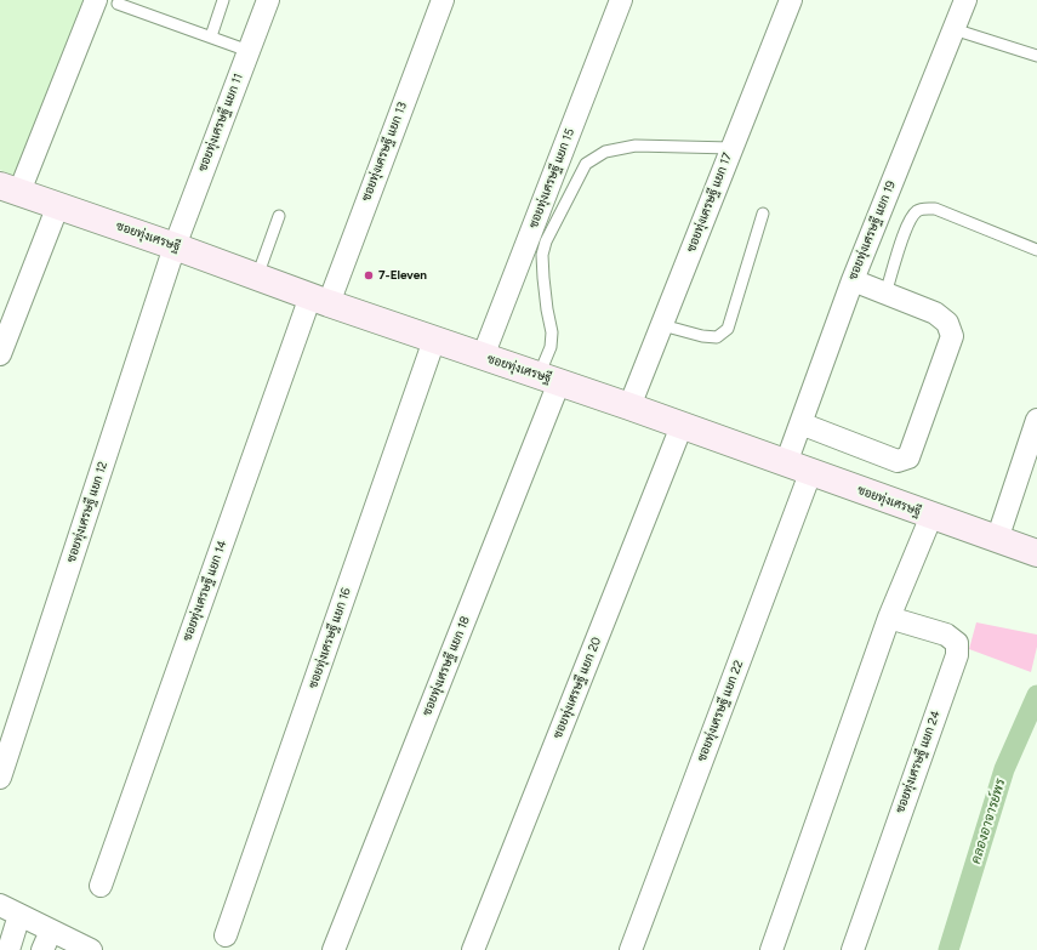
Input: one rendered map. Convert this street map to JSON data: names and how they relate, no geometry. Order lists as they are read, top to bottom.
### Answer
{
  "streets": {
    "main road": ["ซอยทุ่งเศรษฐี"],
    "street": [
      "ซอยทุ่งเศรษฐี แยก 11",
      "ซอยทุ่งเศรษฐี แยก 13",
      "ซอยทุ่งเศรษฐี แยก 15",
      "ซอยทุ่งเศรษฐี แยก 17",
      "ซอยทุ่งเศรษฐี แยก 19",
      "ซอยทุ่งเศรษฐี แยก 12",
      "ซอยทุ่งเศรษฐี แยก 14",
      "ซอยทุ่งเศรษฐี แยก 16",
      "ซอยทุ่งเศรษฐี แยก 18",
      "ซอยทุ่งเศรษฐี แยก 20",
      "ซอยทุ่งเศรษฐี แยก 22",
      "ซอยทุ่งเศรษฐี แยก 24"
    ]
  },
  "crossings": [
    ["ซอยทุ่งเศรษฐี แยก 11", "ซอยทุ่งเศรษฐี"],
    ["ซอยทุ่งเศรษฐี แยก 11", "ซอยทุ่งเศรษฐี แยก 12"],
    ["ซอยทุ่งเศรษฐี แยก 13", "ซอยทุ่งเศรษฐี"],
    ["ซอยทุ่งเศรษฐี แยก 13", "ซอยทุ่งเศรษฐี แยก 14"],
    ["ซอยทุ่งเศรษฐี แยก 15", "ซอยทุ่งเศรษฐี"],
    ["ซอยทุ่งเศรษฐี แยก 17", "ซอยทุ่งเศรษฐี"],
    ["ซอยทุ่งเศรษฐี แยก 19", "ซอยทุ่งเศรษฐี"],
    ["ซอยทุ่งเศรษฐี แยก 19", "ซอยทุ่งเศรษฐี แยก 22"],
    ["ซอยทุ่งเศรษฐี", "ซอยทุ่งเศรษฐี แยก 12"],
    ["ซอยทุ่งเศรษฐี", "ซอยทุ่งเศรษฐี แยก 14"],
    ["ซอยทุ่งเศรษฐี", "ซอยทุ่งเศรษฐี แยก 16"],
    ["ซอยทุ่งเศรษฐี", "ซอยทุ่งเศรษฐี แยก 18"],
    ["ซอยทุ่งเศรษฐี", "ซอยทุ่งเศรษฐี แยก 20"],
    ["ซอยทุ่งเศรษฐี", "ซอยทุ่งเศรษฐี แยก 22"]
  ],
  "water": ["คลองอาจารย์พร"],
  "places": ["7-Eleven"]
}
